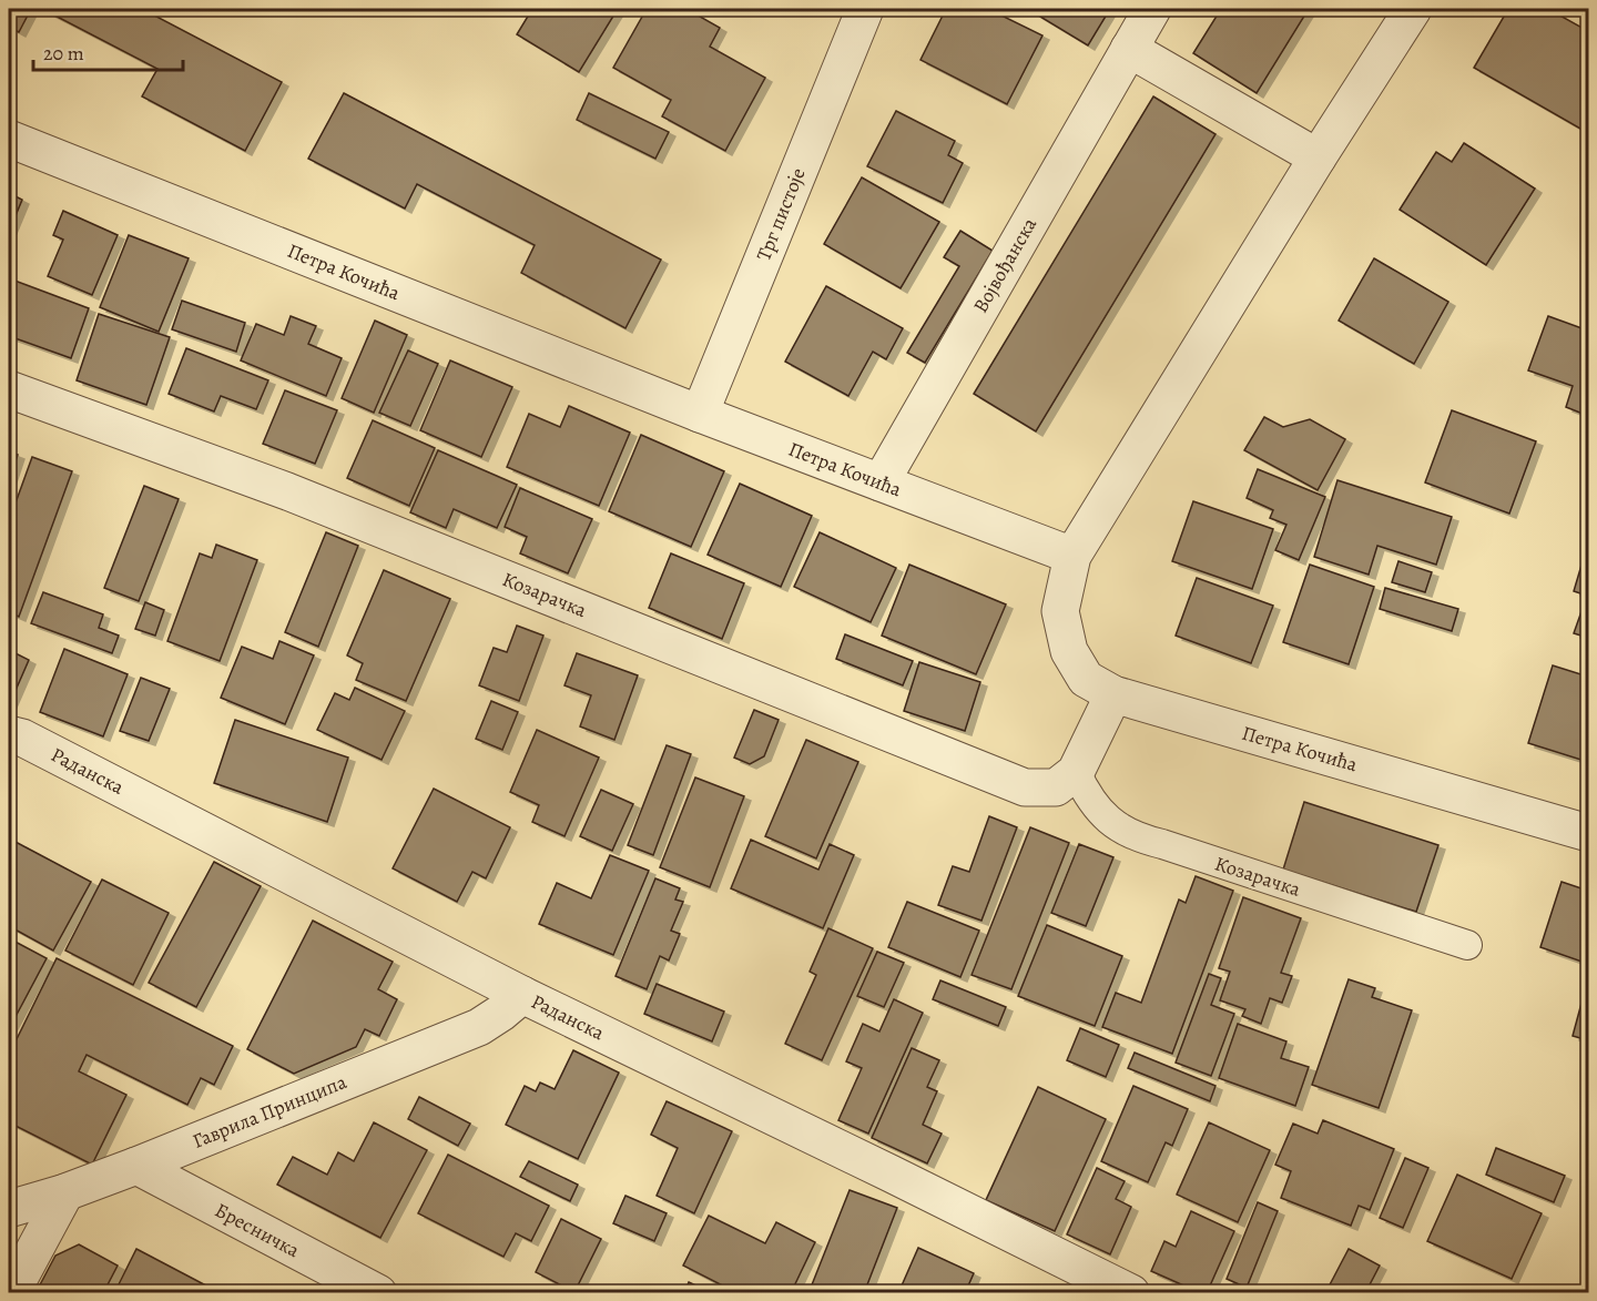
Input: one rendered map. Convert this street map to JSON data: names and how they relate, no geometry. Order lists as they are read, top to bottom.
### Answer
{
  "streets": {
    "street": [
      "Трг пистоје",
      "Војвођанска",
      "Петра Кочића",
      "Козарачка",
      "Раданска",
      "Гаврила Принципа",
      "Бресничка"
    ]
  },
  "crossings": [
    ["Трг пистоје", "Петра Кочића"],
    ["Војвођанска", "Петра Кочића"],
    ["Раданска", "Гаврила Принципа"],
    ["Гаврила Принципа", "Бресничка"]
  ],
  "scale_bar": "20 m"
}
